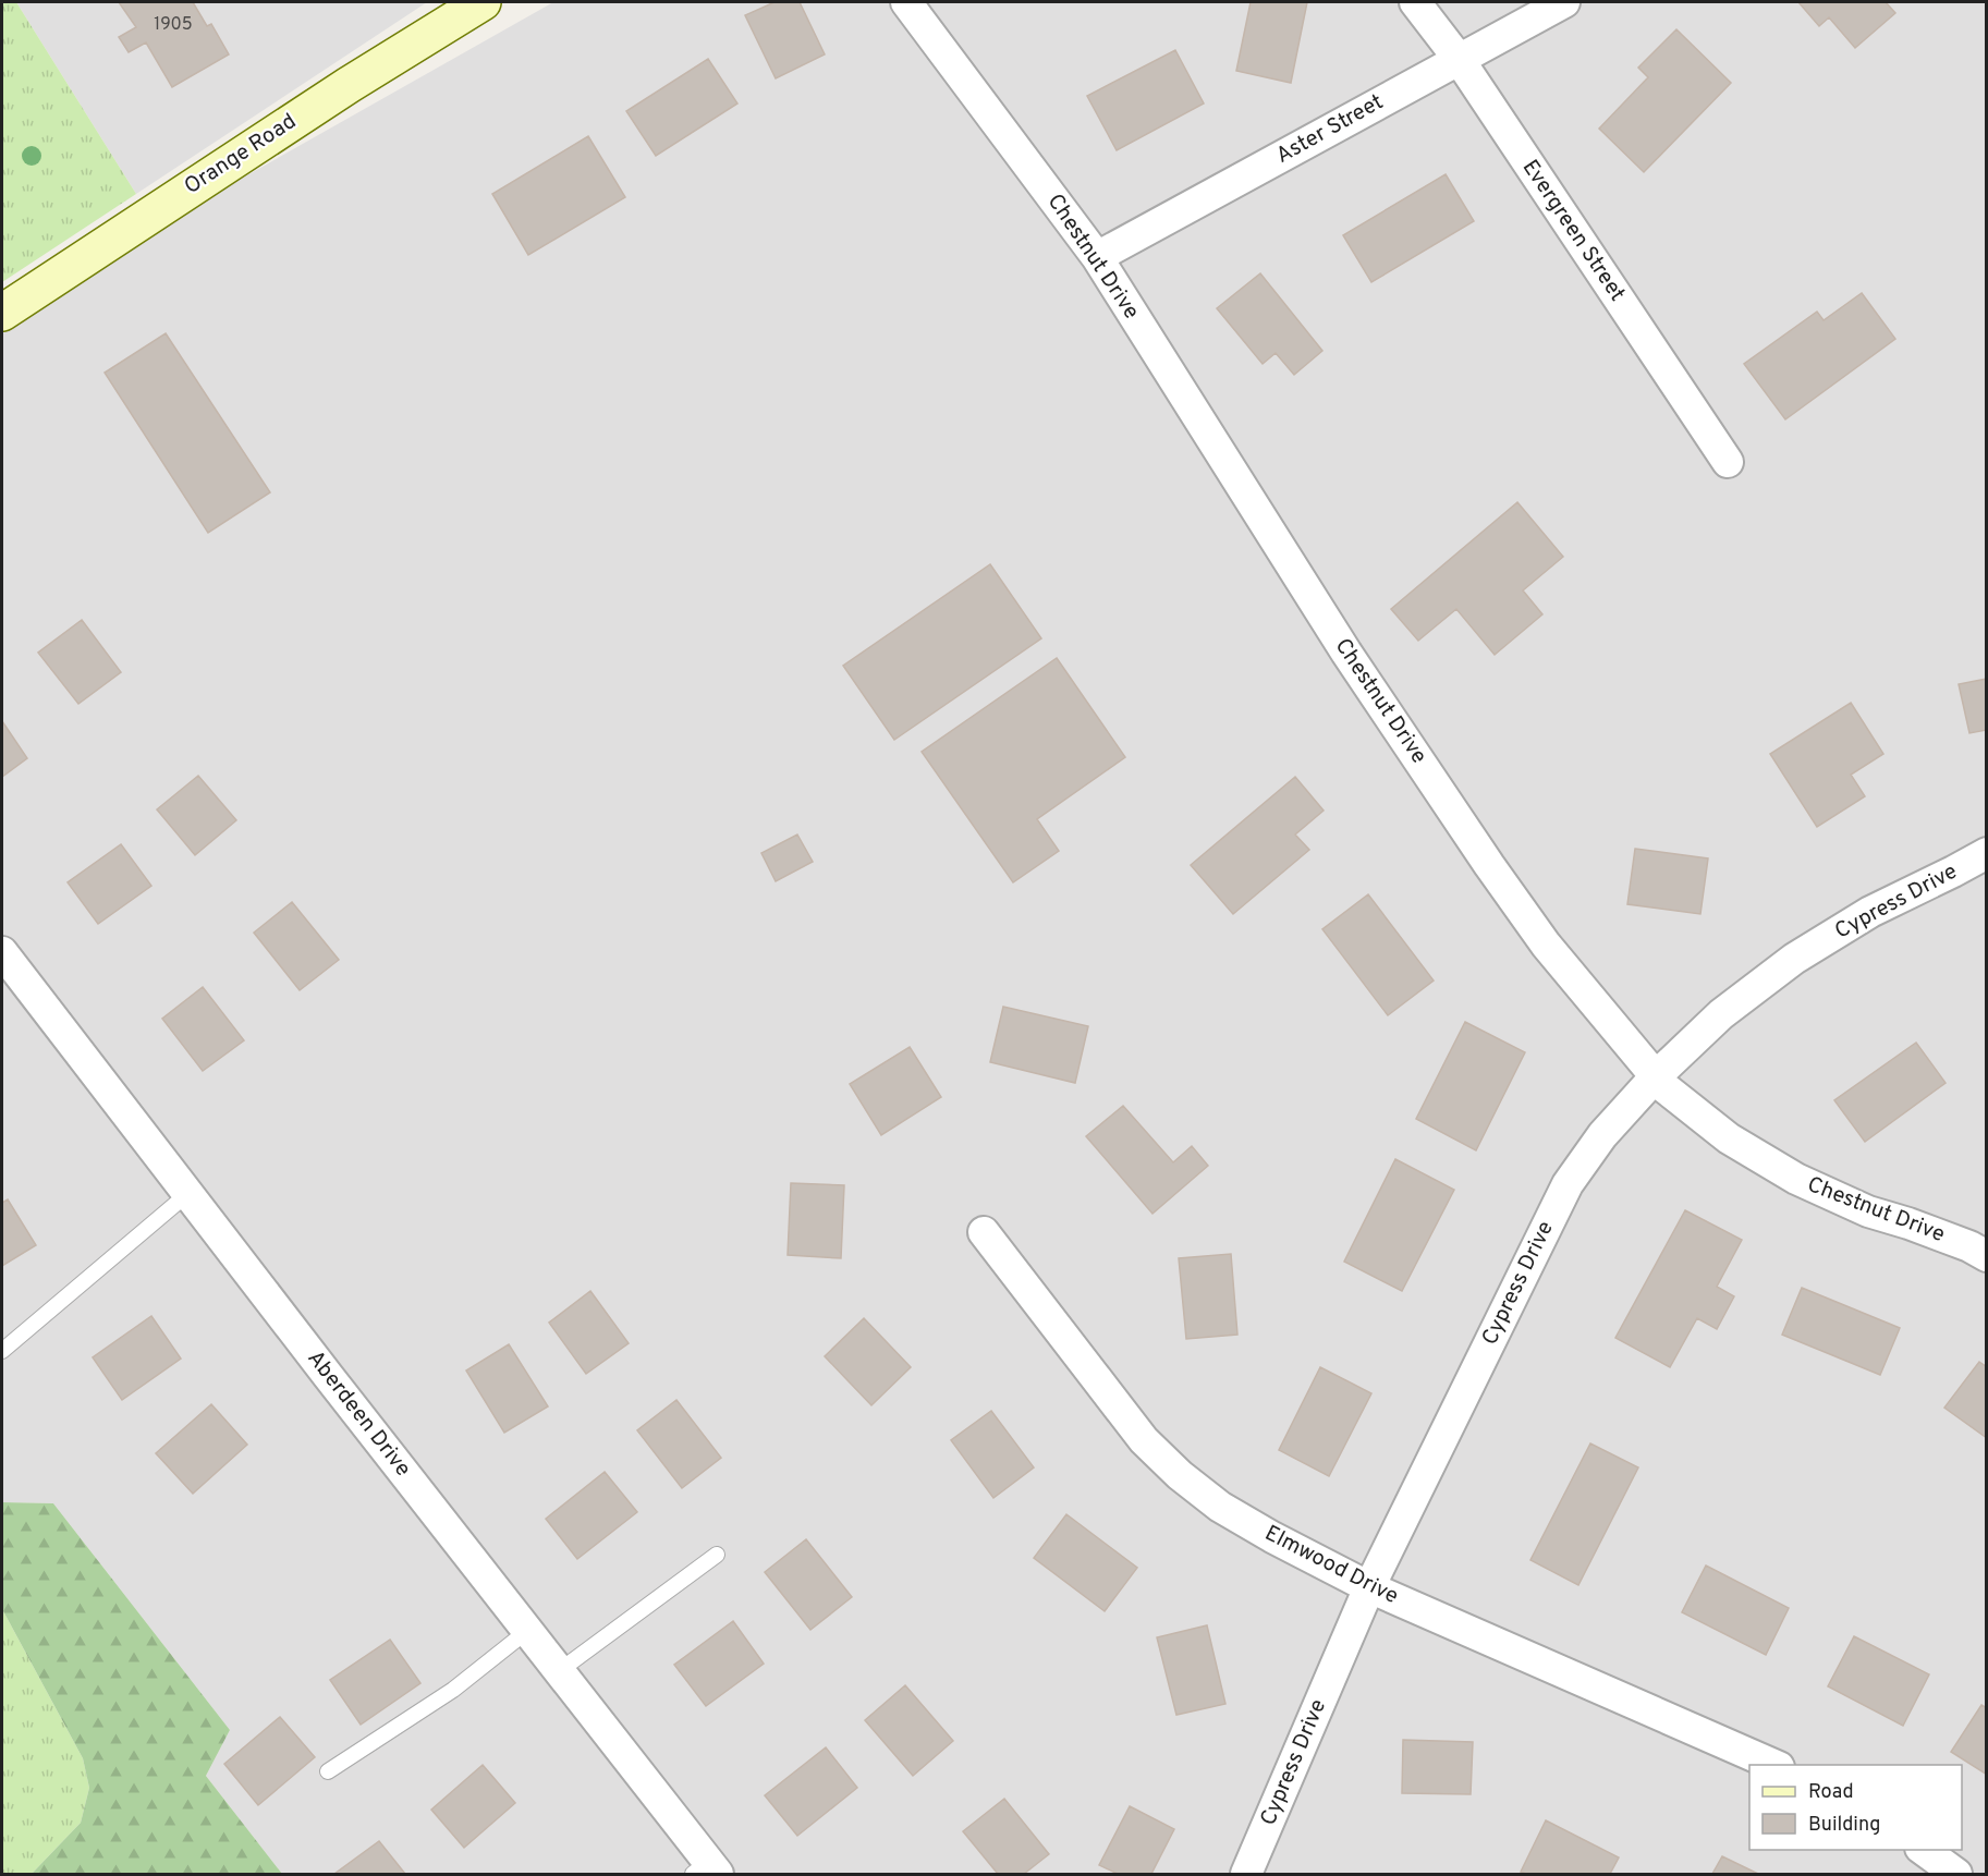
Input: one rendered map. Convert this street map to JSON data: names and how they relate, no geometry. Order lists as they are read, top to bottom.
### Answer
{
  "streets": {
    "main road": ["Orange Road"],
    "street": [
      "Aster Street",
      "Evergreen Street",
      "Chestnut Drive",
      "Cypress Drive",
      "Aberdeen Drive",
      "Elmwood Drive"
    ]
  },
  "crossings": [
    ["Aster Street", "Evergreen Street"],
    ["Aster Street", "Chestnut Drive"],
    ["Chestnut Drive", "Cypress Drive"],
    ["Cypress Drive", "Elmwood Drive"]
  ],
  "house_numbers": ["1905"],
  "legend": ["Road", "Building"]
}
